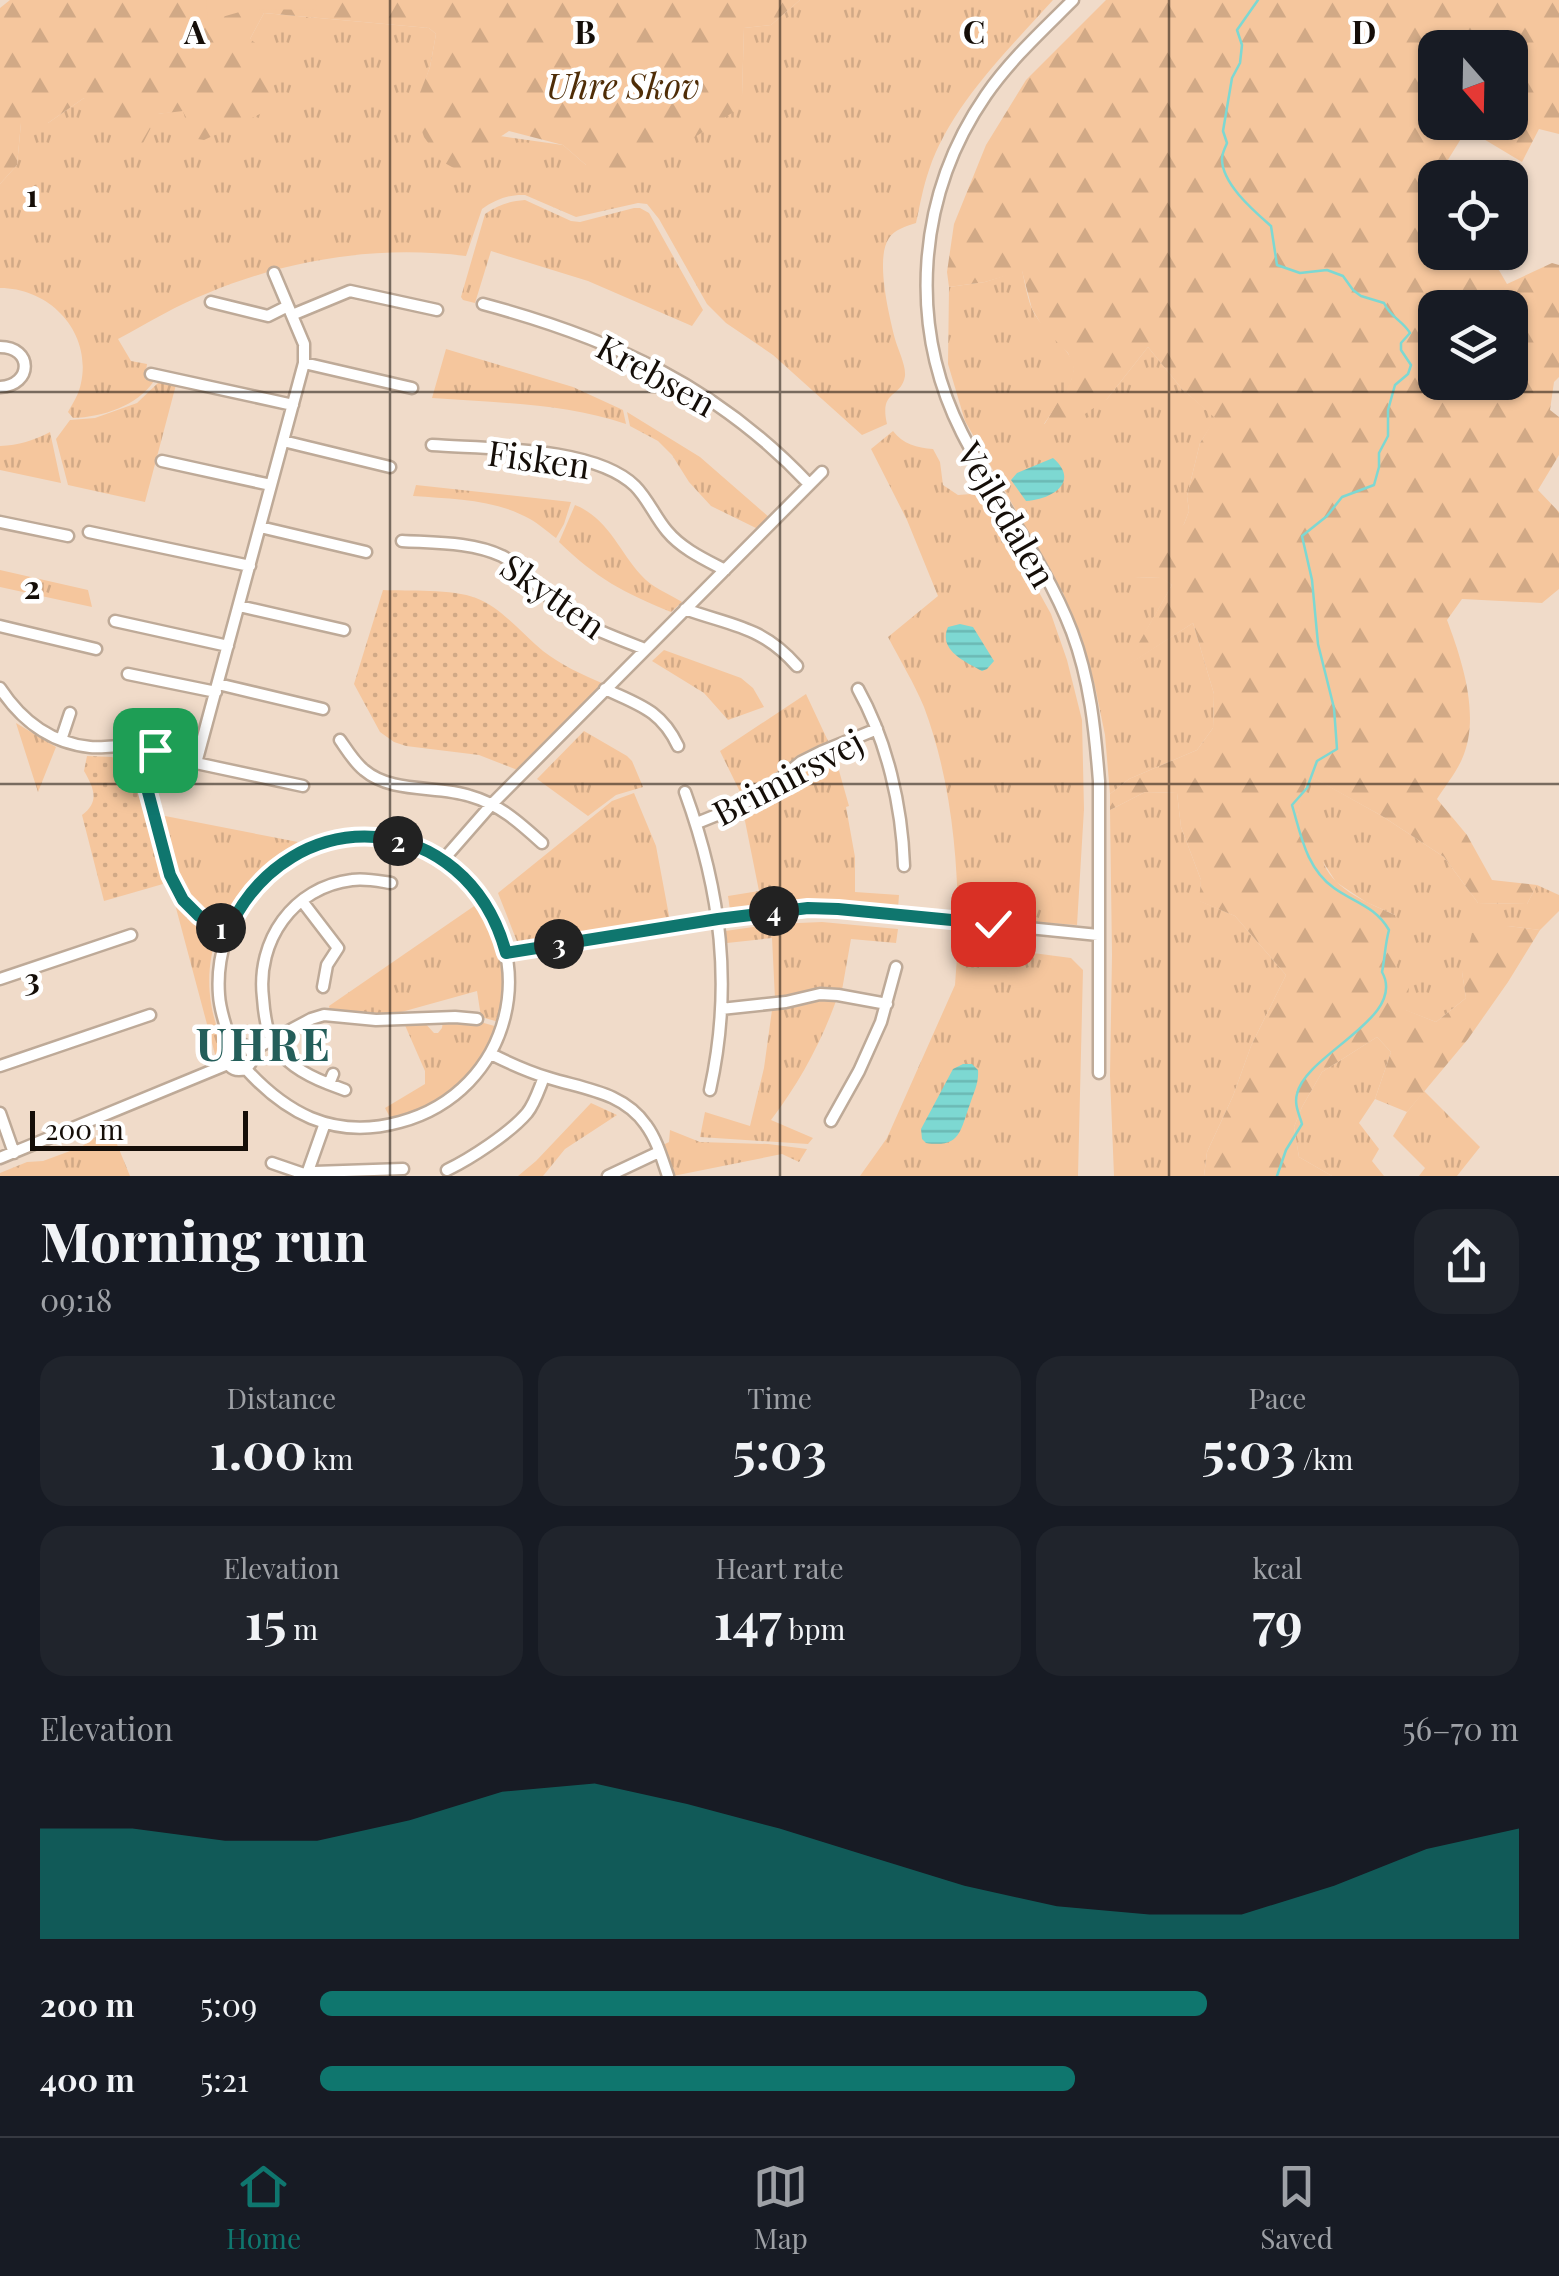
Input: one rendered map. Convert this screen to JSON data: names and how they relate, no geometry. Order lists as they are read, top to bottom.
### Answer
{
  "streets": {
    "street": [
      "Krebsen",
      "Fisken",
      "Vejledalen",
      "Skytten",
      "Brimirsvej"
    ]
  },
  "districts": ["UHRE"],
  "parks": ["Uhre Skov"],
  "scale_bar": "200 m",
  "north": "bottom",
  "page": {
    "pins": [
      "2",
      "4",
      "1",
      "3"
    ],
    "scale": "200 m",
    "heading": ["Morning run", "09:18"],
    "stats": [
      ["Distance", "1.00 km"],
      ["Time", "5:03"],
      ["Pace", "5:03 /km"],
      ["Elevation", "15 m"],
      ["Heart rate", "147 bpm"],
      ["kcal", "79"]
    ],
    "chart": ["Elevation", "56–70 m"],
    "list": [
      {
        "name": "200 m",
        "note": "5:09"
      },
      {
        "name": "400 m",
        "note": "5:21"
      }
    ],
    "tabs": ["Home", "Map", "Saved"]
  },
  "grid": {
    "columns": [
      "A",
      "B",
      "C",
      "D"
    ],
    "rows": ["1", "2", "3"]
  }
}
